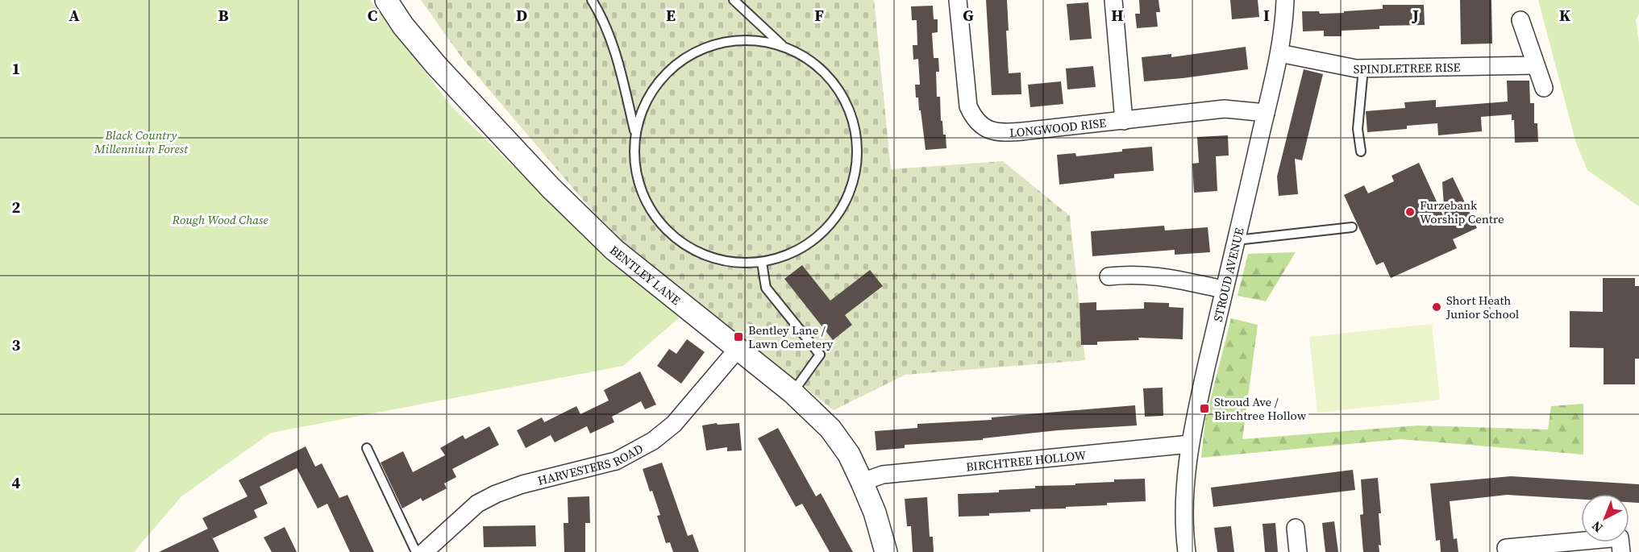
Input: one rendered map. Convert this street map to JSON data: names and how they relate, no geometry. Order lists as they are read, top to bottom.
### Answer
{
  "streets": {
    "street": [
      "SPINDLETREE RISE",
      "LONGWOOD RISE",
      "BENTLEY LANE",
      "STROUD AVENUE",
      "BIRCHTREE HOLLOW",
      "HARVESTERS ROAD"
    ]
  },
  "crossings": [
    ["SPINDLETREE RISE", "STROUD AVENUE"],
    ["LONGWOOD RISE", "STROUD AVENUE"],
    ["BENTLEY LANE", "BIRCHTREE HOLLOW"],
    ["BENTLEY LANE", "HARVESTERS ROAD"],
    ["STROUD AVENUE", "BIRCHTREE HOLLOW"]
  ],
  "parks": ["Black Country Millennium Forest", "Rough Wood Chase"],
  "places": {
    "other": ["Furzebank Worship Centre", "Short Heath Junior School"],
    "transit": ["Bentley Lane / Lawn Cemetery", "Stroud Ave / Birchtree Hollow"]
  },
  "north": "bottom left",
  "grid": {
    "columns": [
      "A",
      "B",
      "C",
      "D",
      "E",
      "F",
      "G",
      "H",
      "I",
      "J",
      "K"
    ],
    "rows": [
      "1",
      "2",
      "3",
      "4"
    ]
  }
}
